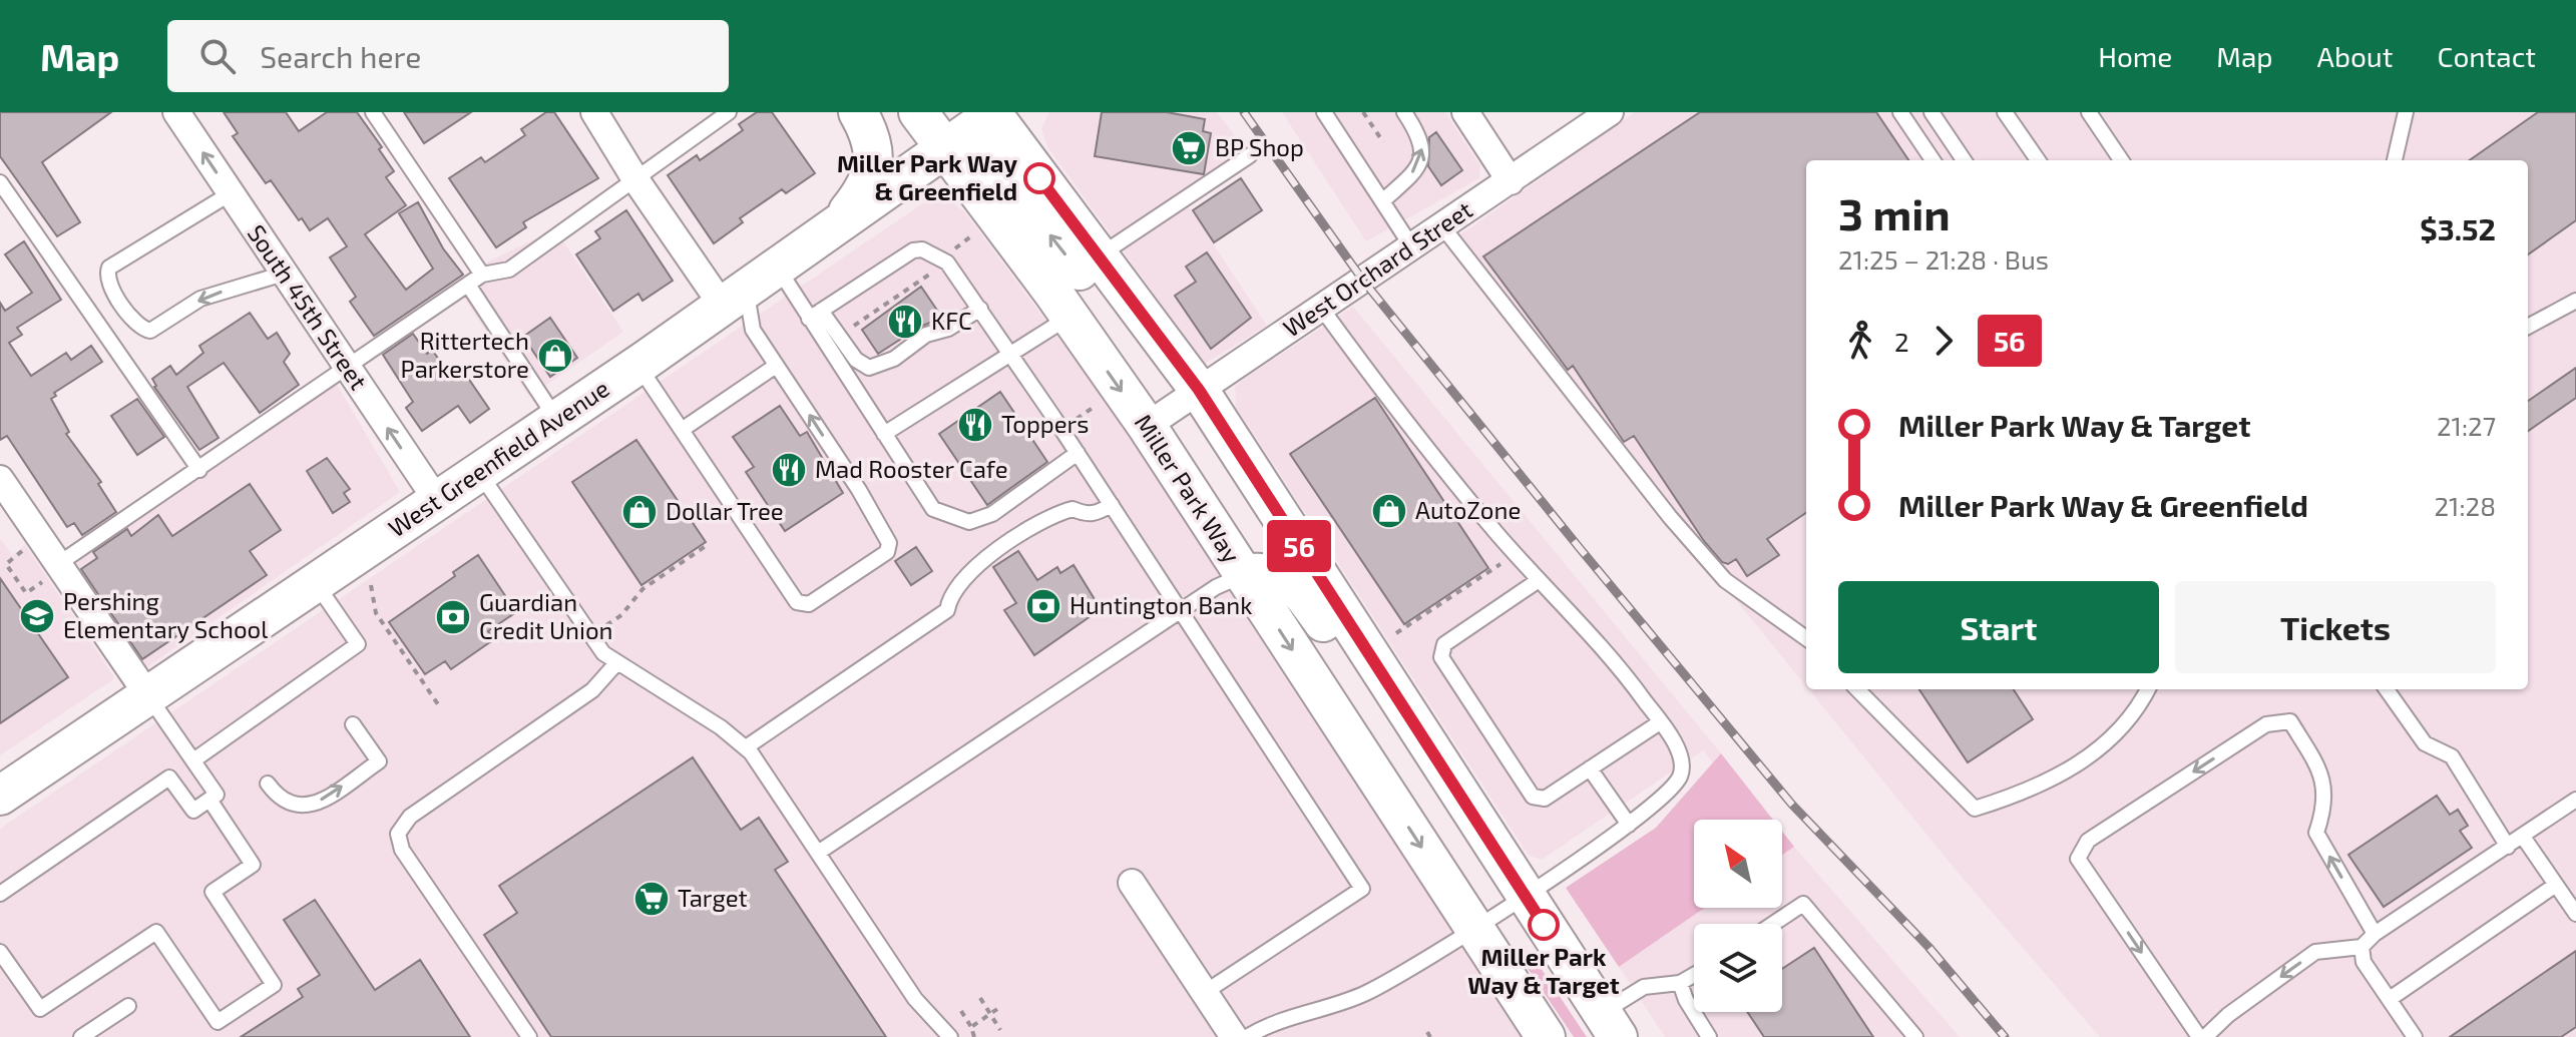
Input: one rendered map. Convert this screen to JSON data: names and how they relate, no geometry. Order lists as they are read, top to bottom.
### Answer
{
  "streets": {
    "main road": ["West Greenfield Avenue", "Miller Park Way"],
    "street": ["West Orchard Street", "South 45th Street"]
  },
  "crossings": [
    ["West Orchard Street", "Miller Park Way"],
    ["South 45th Street", "West Greenfield Avenue"],
    ["West Greenfield Avenue", "Miller Park Way"]
  ],
  "one_way": ["South 45th Street"],
  "places": {
    "supermarket": ["BP Shop", "Target"],
    "other": ["Miller Park Way & Greenfield", "Miller Park Way & Target"],
    "restaurant": ["KFC", "Toppers", "Mad Rooster Cafe"],
    "shop": ["Rittertech Parkerstore", "AutoZone", "Dollar Tree"],
    "bank": ["Huntington Bank", "Guardian Credit Union"],
    "school or university": ["Pershing Elementary School"]
  },
  "lines": ["bus line 56"],
  "north": "top left",
  "page": {
    "header": "Map",
    "search": "Search here",
    "nav": [
      "Home",
      "Map",
      "About",
      "Contact"
    ],
    "on_map": "56",
    "heading": ["3 min", "21:25 – 21:28 · Bus", "$3.52"],
    "legs": ["2", "56"],
    "list": [
      {
        "name": "Miller Park Way & Target",
        "value": "21:27"
      },
      {
        "name": "Miller Park Way & Greenfield",
        "value": "21:28"
      }
    ],
    "buttons": ["Start", "Tickets"]
  }
}
